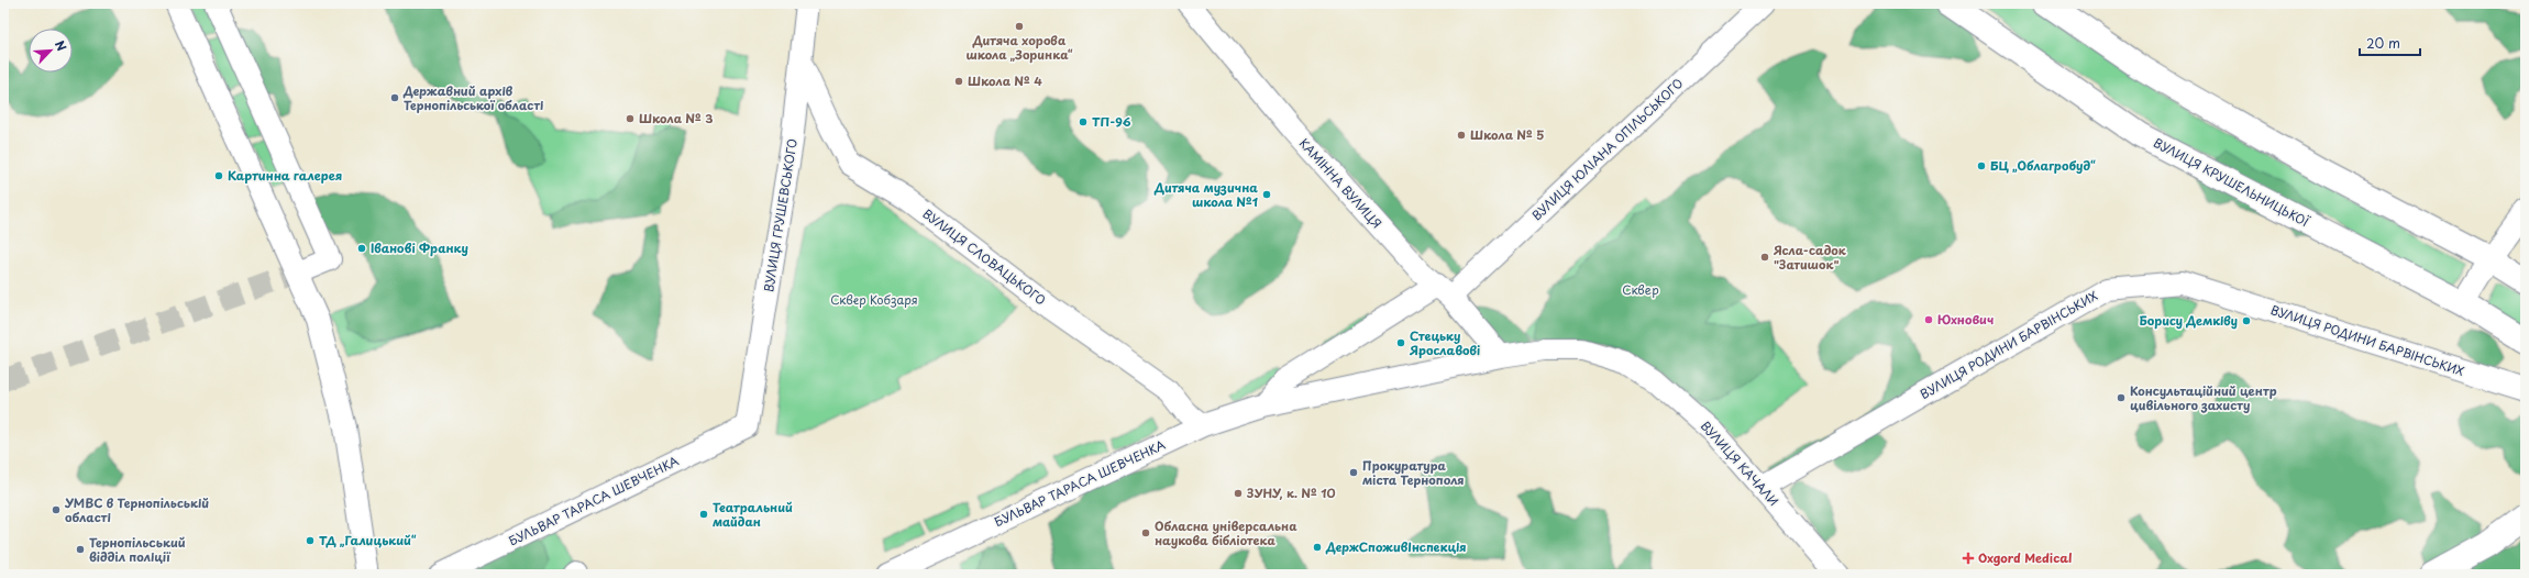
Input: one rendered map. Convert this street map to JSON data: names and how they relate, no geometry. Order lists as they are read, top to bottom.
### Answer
{
  "streets": {
    "main road": ["ВУЛИЦЯ КРУШЕЛЬНИЦЬКОЇ"],
    "street": [
      "ВУЛИЦЯ ЮЛІАНА ОПІЛЬСЬКОГО",
      "КАМІННА ВУЛИЦЯ",
      "ВУЛИЦЯ ГРУШЕВСЬКОГО",
      "ВУЛИЦЯ СЛОВАЦЬКОГО",
      "ВУЛИЦЯ РОДИНИ БАРВІНСЬКИХ",
      "ВУЛИЦЯ КАЧАЛИ",
      "БУЛЬВАР ТАРАСА ШЕВЧЕНКА"
    ]
  },
  "crossings": [
    ["ВУЛИЦЯ ЮЛІАНА ОПІЛЬСЬКОГО", "КАМІННА ВУЛИЦЯ"],
    ["КАМІННА ВУЛИЦЯ", "ВУЛИЦЯ КАЧАЛИ"],
    ["КАМІННА ВУЛИЦЯ", "БУЛЬВАР ТАРАСА ШЕВЧЕНКА"],
    ["ВУЛИЦЯ ГРУШЕВСЬКОГО", "ВУЛИЦЯ СЛОВАЦЬКОГО"],
    ["ВУЛИЦЯ ГРУШЕВСЬКОГО", "БУЛЬВАР ТАРАСА ШЕВЧЕНКА"],
    ["ВУЛИЦЯ СЛОВАЦЬКОГО", "БУЛЬВАР ТАРАСА ШЕВЧЕНКА"],
    ["ВУЛИЦЯ РОДИНИ БАРВІНСЬКИХ", "ВУЛИЦЯ КАЧАЛИ"],
    ["ВУЛИЦЯ КАЧАЛИ", "БУЛЬВАР ТАРАСА ШЕВЧЕНКА"]
  ],
  "parks": ["Сквер", "Сквер Кобзаря"],
  "places": {
    "other": [
      "Дитяча хорова школа „Зоринка“",
      "Школа № 4",
      "Державний архів Тернопільської області",
      "Школа № 3",
      "ТП-96",
      "Школа № 5",
      "БЦ „Облагробуд“",
      "Картинна галерея",
      "Дитяча музична школа №1",
      "Іванові Франку",
      "Ясла-садок \"Затишок\"",
      "Юхнович",
      "Борису Демківу",
      "Стецьку Ярославові",
      "Консультаційний центр цивільного захисту",
      "Прокуратура міста Тернополя",
      "ЗУНУ, к. № 10",
      "УМВС в Тернопільській області",
      "Театральний майдан",
      "Обласна універсальна наукова бібліотека",
      "ТД „Галицький“",
      "ДержСпоживІнспекція",
      "Тернопільський відділ поліції"
    ],
    "health": ["Oxgord Medical"]
  },
  "scale_bar": "20 m",
  "north": "top right"
}
